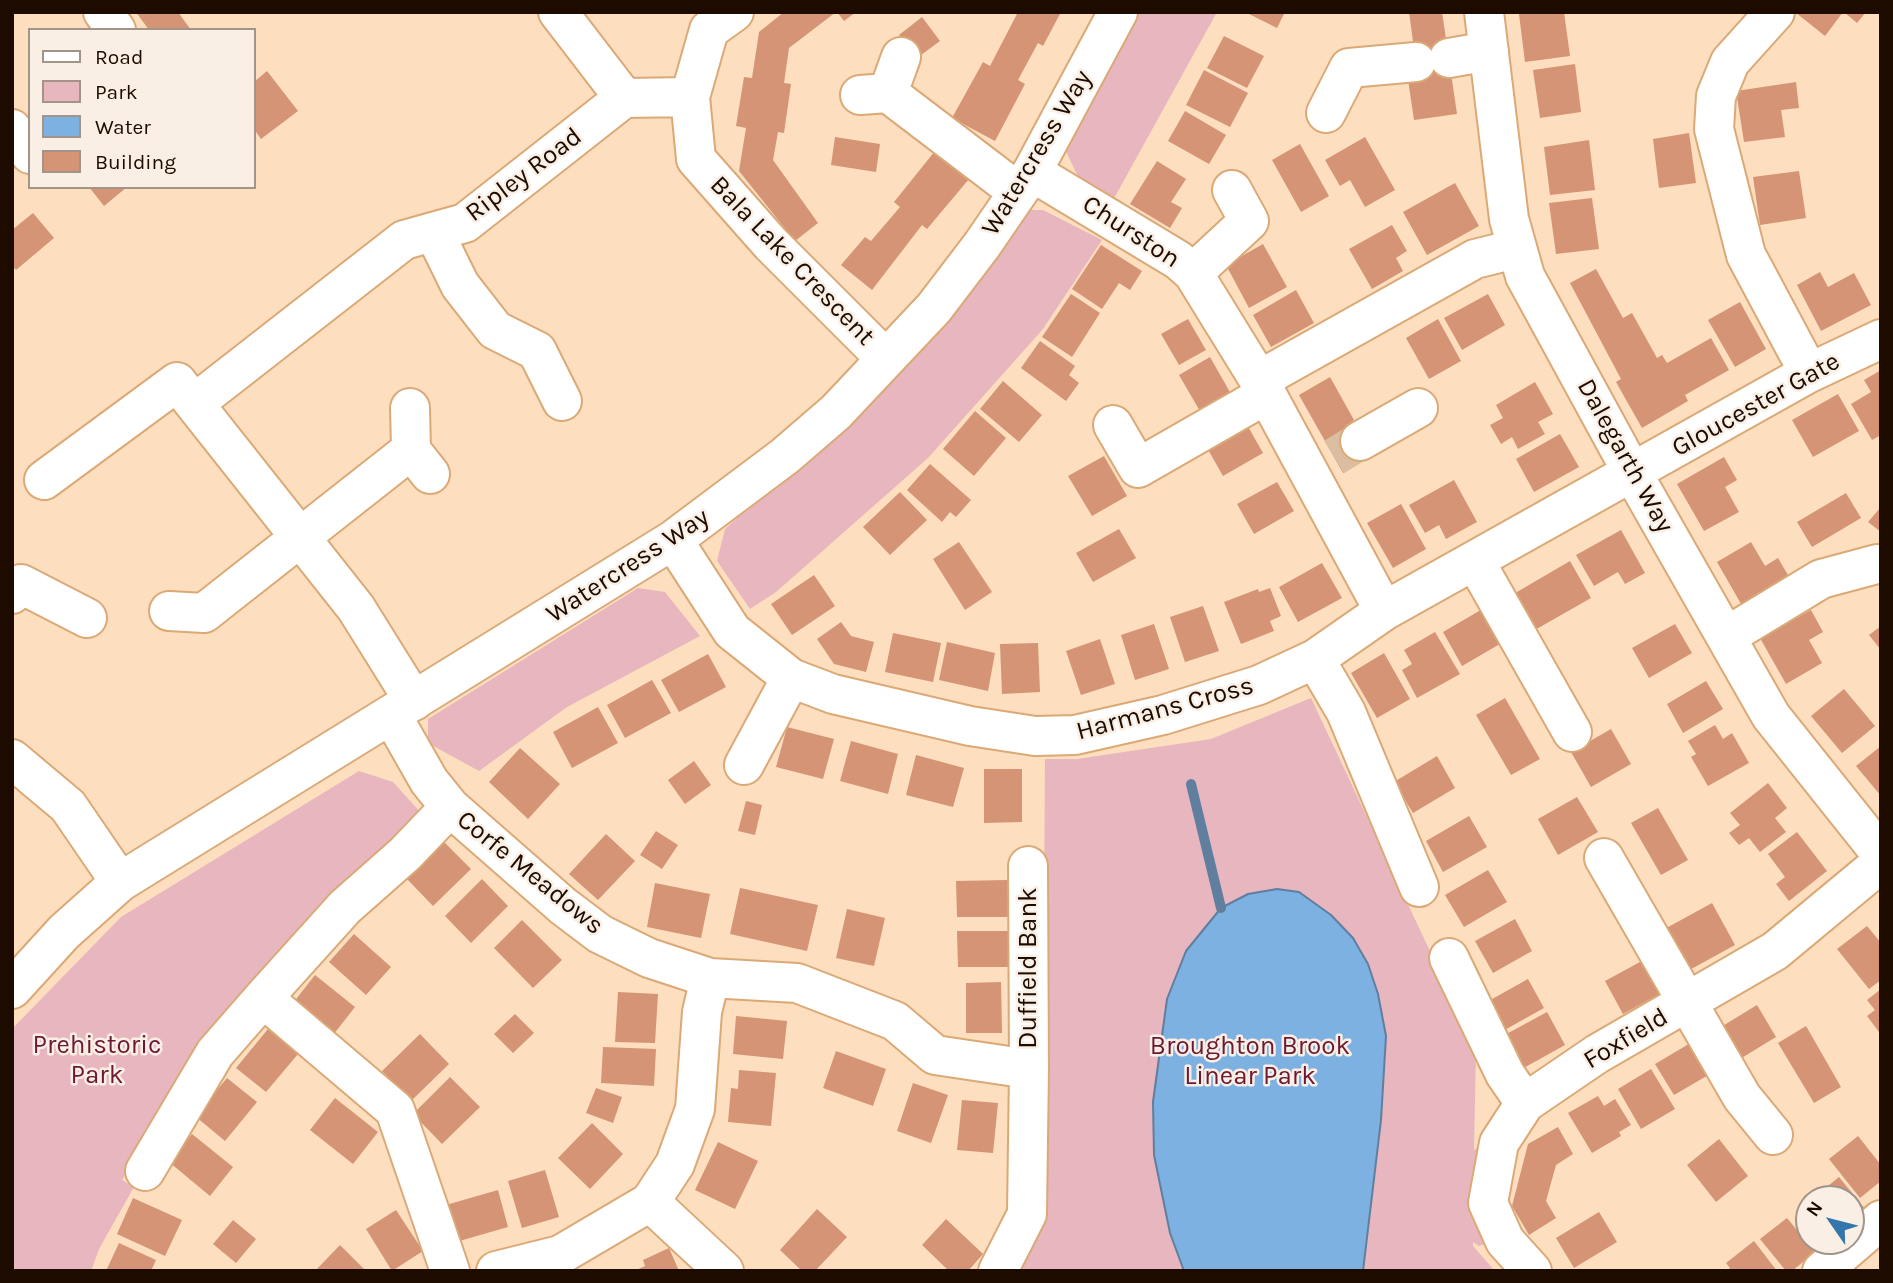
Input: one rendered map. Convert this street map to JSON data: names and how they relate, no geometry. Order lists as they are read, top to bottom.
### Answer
{
  "streets": {
    "street": [
      "Watercress Way",
      "Ripley Road",
      "Churston",
      "Bala Lake Crescent",
      "Gloucester Gate",
      "Dalegarth Way",
      "Harmans Cross",
      "Corfe Meadows",
      "Duffield Bank",
      "Foxfield"
    ]
  },
  "crossings": [
    ["Watercress Way", "Churston"],
    ["Watercress Way", "Bala Lake Crescent"],
    ["Watercress Way", "Harmans Cross"],
    ["Watercress Way", "Corfe Meadows"],
    ["Churston", "Harmans Cross"],
    ["Gloucester Gate", "Dalegarth Way"],
    ["Gloucester Gate", "Harmans Cross"],
    ["Dalegarth Way", "Harmans Cross"],
    ["Corfe Meadows", "Duffield Bank"]
  ],
  "parks": ["Prehistoric Park", "Broughton Brook Linear Park"],
  "legend": [
    "Road",
    "Park",
    "Water",
    "Building"
  ],
  "north": "top left"
}
